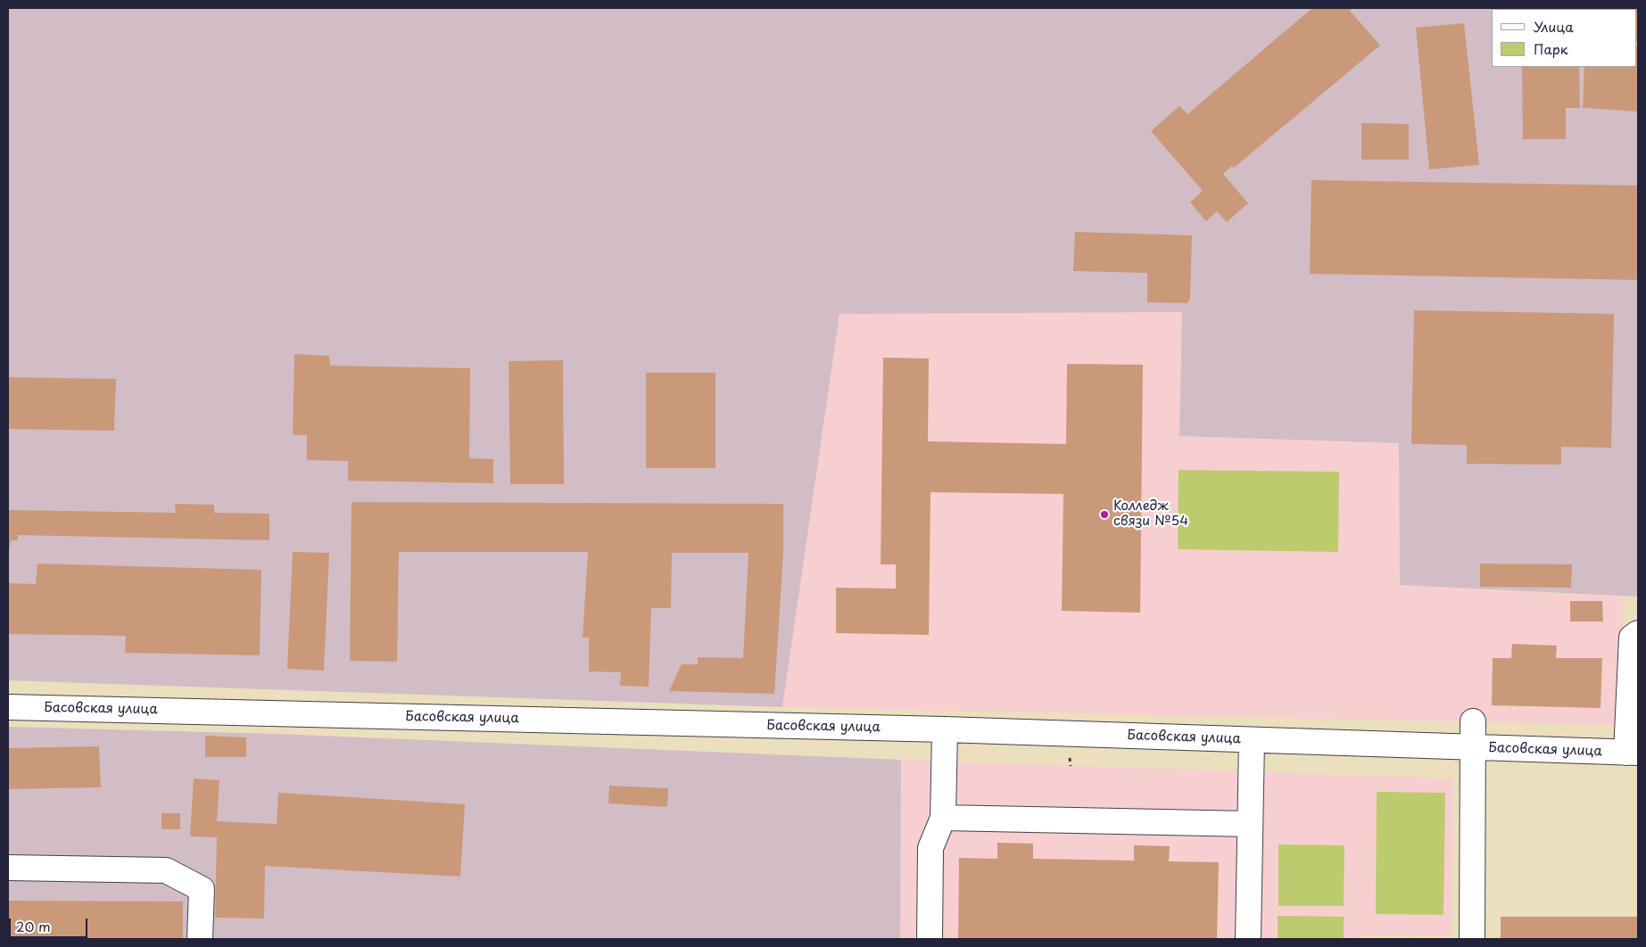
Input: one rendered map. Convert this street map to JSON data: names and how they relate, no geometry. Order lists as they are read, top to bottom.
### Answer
{
  "streets": {
    "street": ["Басовская улица"]
  },
  "places": ["Колледж связи №54"],
  "legend": ["Улица", "Парк"],
  "scale_bar": "20 m"
}
